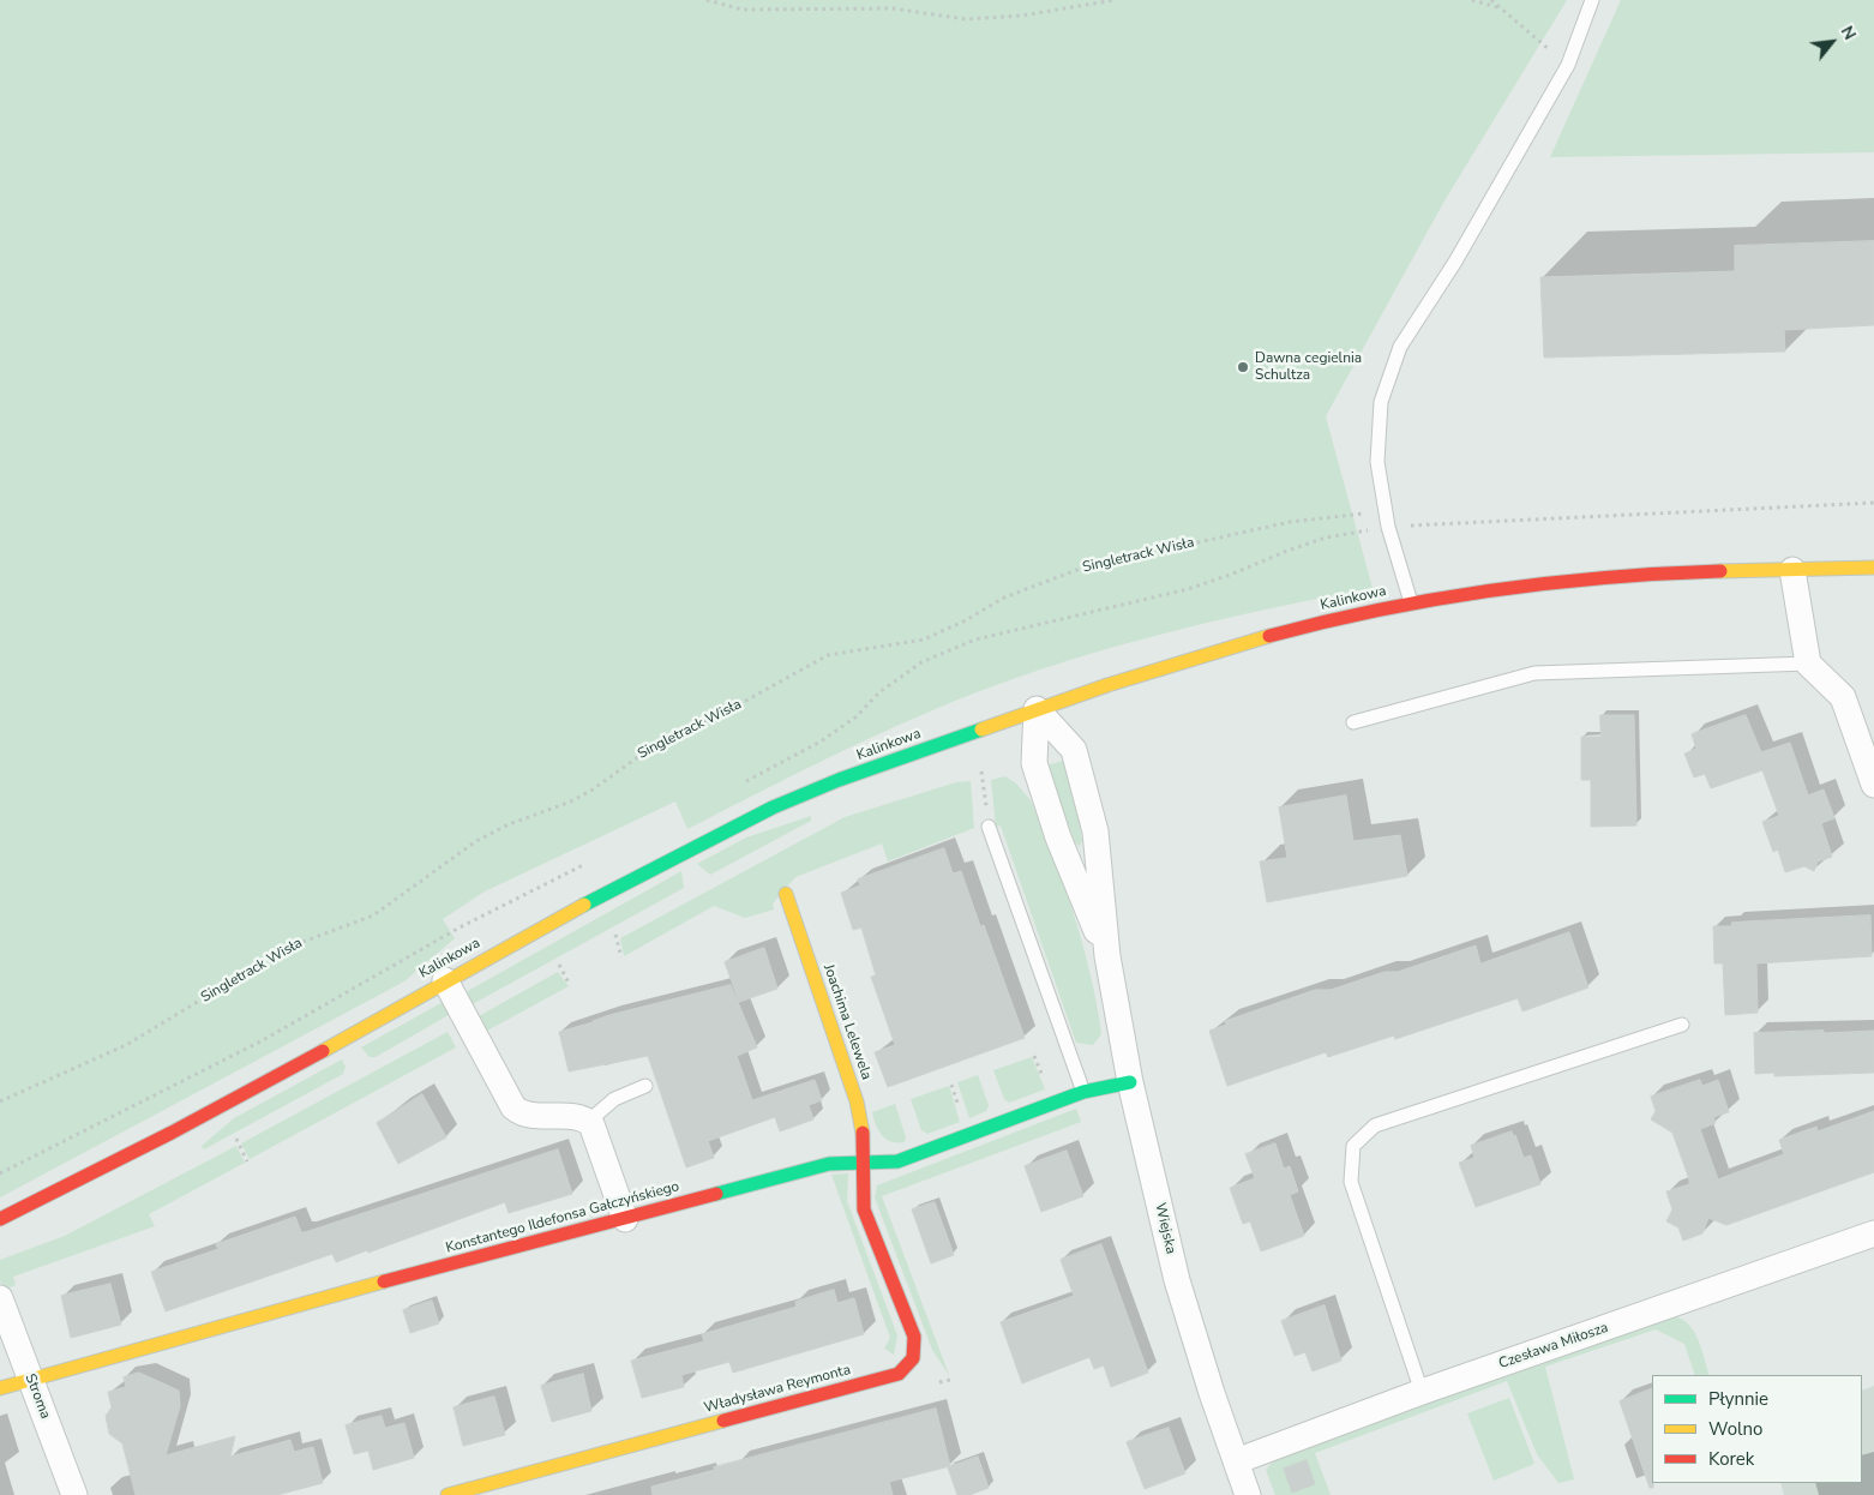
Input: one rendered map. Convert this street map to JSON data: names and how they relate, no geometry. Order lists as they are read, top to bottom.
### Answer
{
  "streets": {
    "street": [
      "Kalinkowa",
      "Joachima Lelewela",
      "Konstantego Ildefonsa Gałczyńskiego",
      "Wiejska",
      "Czesława Miłosza",
      "Władysława Reymonta",
      "Stroma"
    ],
    "path": ["Singletrack Wisła"]
  },
  "crossings": [
    ["Kalinkowa", "Wiejska"],
    ["Joachima Lelewela", "Konstantego Ildefonsa Gałczyńskiego"],
    ["Joachima Lelewela", "Władysława Reymonta"],
    ["Konstantego Ildefonsa Gałczyńskiego", "Wiejska"],
    ["Konstantego Ildefonsa Gałczyńskiego", "Władysława Reymonta"],
    ["Konstantego Ildefonsa Gałczyńskiego", "Stroma"],
    ["Wiejska", "Czesława Miłosza"]
  ],
  "places": ["Dawna cegielnia Schultza"],
  "legend": ["Płynnie", "Wolno", "Korek"],
  "north": "top right"
}
